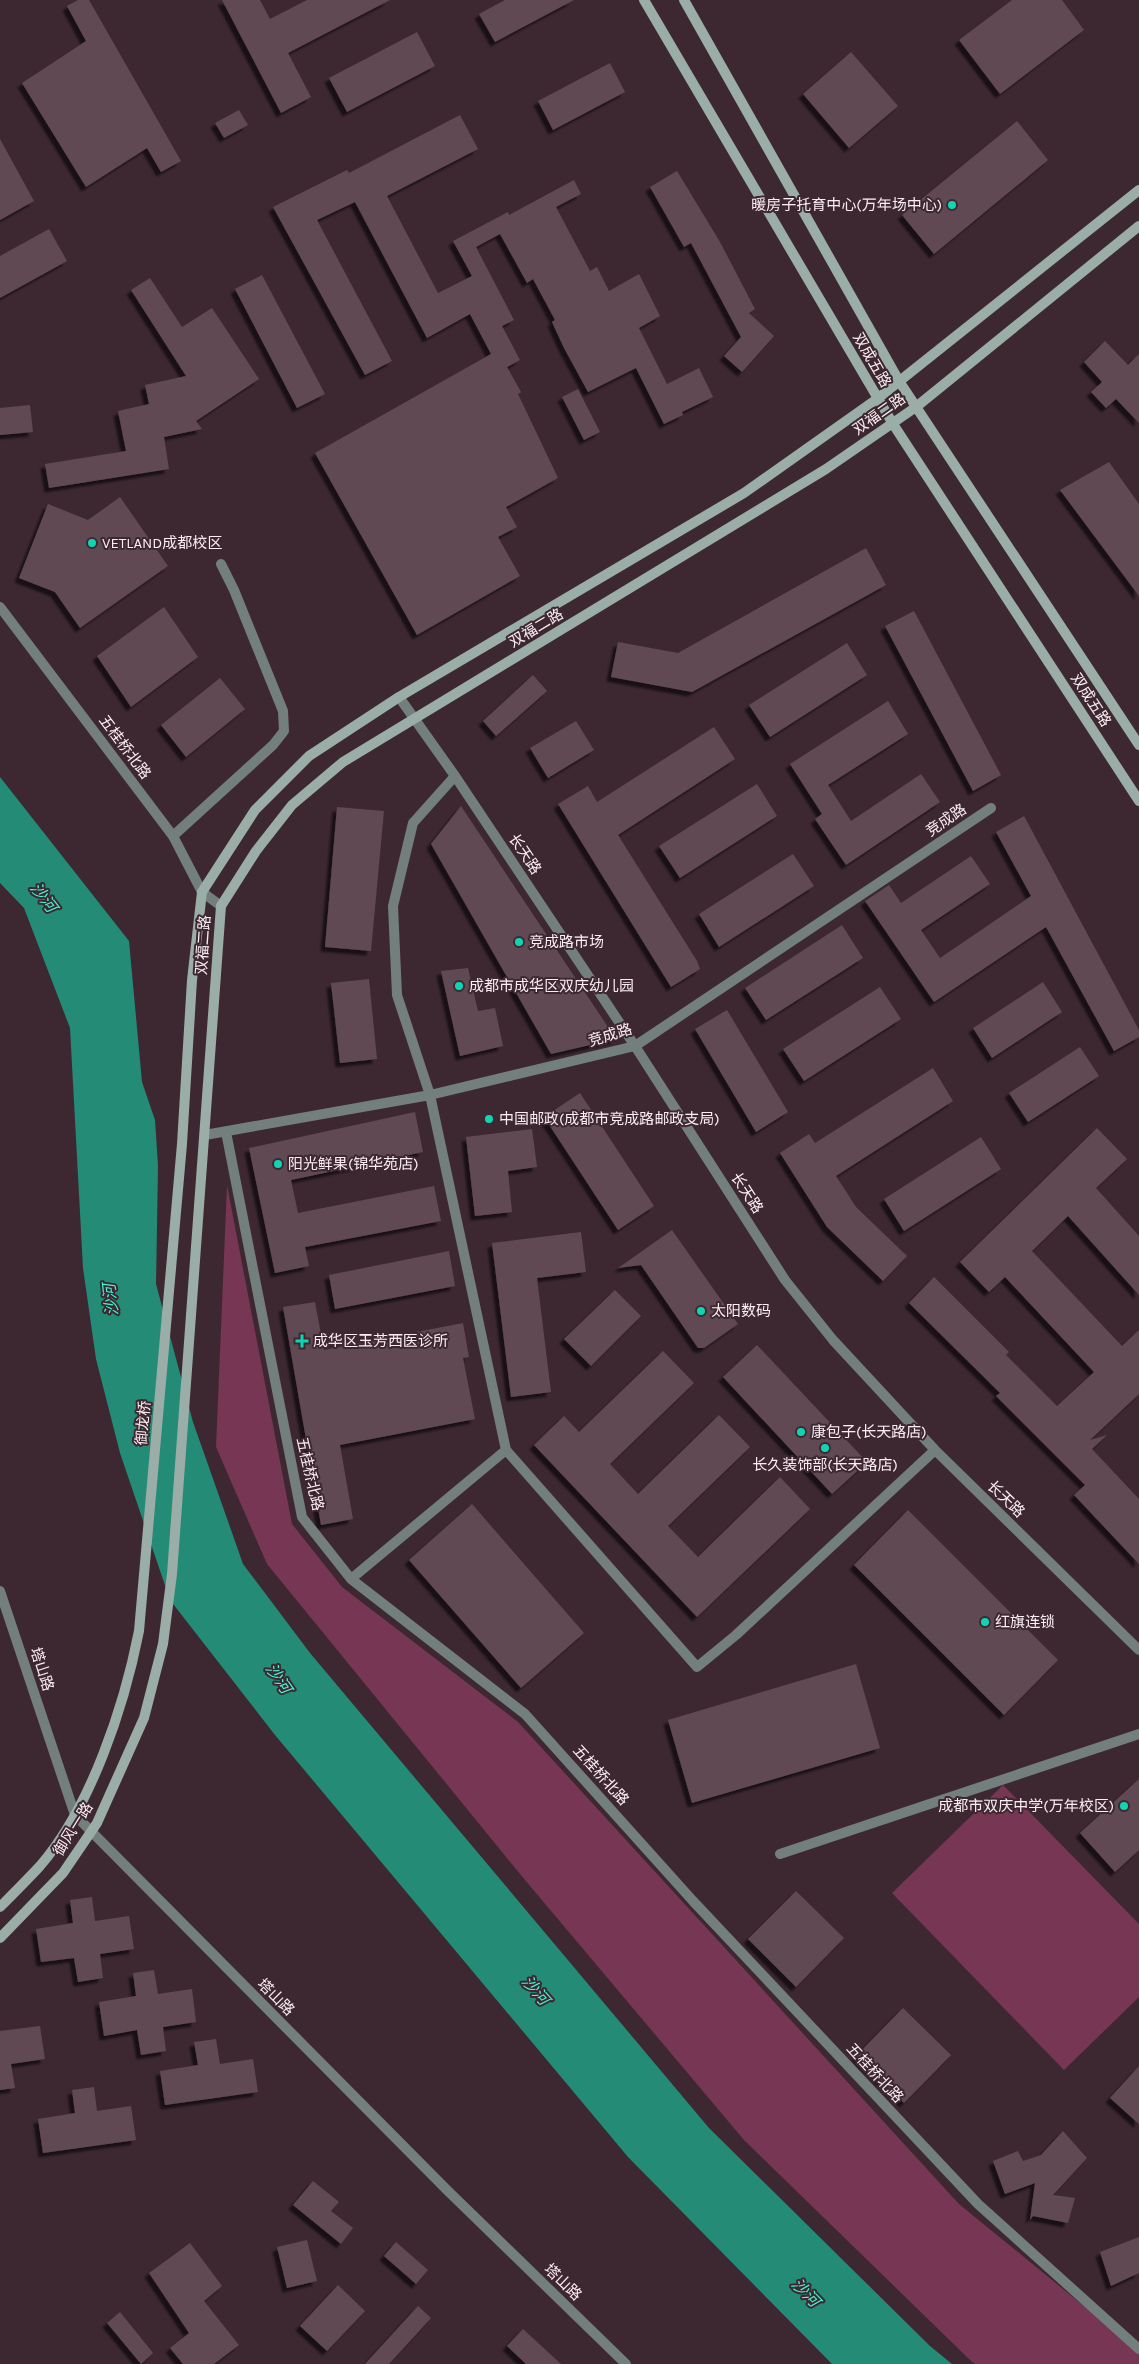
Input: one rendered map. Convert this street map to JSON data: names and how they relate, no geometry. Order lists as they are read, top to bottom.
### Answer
{
  "streets": {
    "main road": [
      "双成五路",
      "双福二路",
      "御龙桥",
      "御风一路"
    ],
    "street": [
      "五桂桥北路",
      "竞成路",
      "长天路",
      "塔山路"
    ]
  },
  "crossings": [
    ["双成五路", "双福二路"],
    ["双福二路", "五桂桥北路"],
    ["双福二路", "竞成路"],
    ["双福二路", "长天路"],
    ["双福二路", "御龙桥"],
    ["双福二路", "御风一路"],
    ["五桂桥北路", "竞成路"],
    ["竞成路", "长天路"],
    ["御龙桥", "御风一路"],
    ["塔山路", "御风一路"]
  ],
  "water": ["沙河"],
  "places": {
    "other": [
      "暖房子托育中心(万年场中心)",
      "VETLAND成都校区",
      "竞成路市场",
      "成都市成华区双庆幼儿园",
      "中国邮政(成都市竞成路邮政支局)",
      "阳光鲜果(锦华苑店)",
      "太阳数码",
      "康包子(长天路店)",
      "长久装饰部(长天路店)",
      "红旗连锁",
      "成都市双庆中学(万年校区)"
    ],
    "health": ["成华区玉芳西医诊所"]
  }
}
